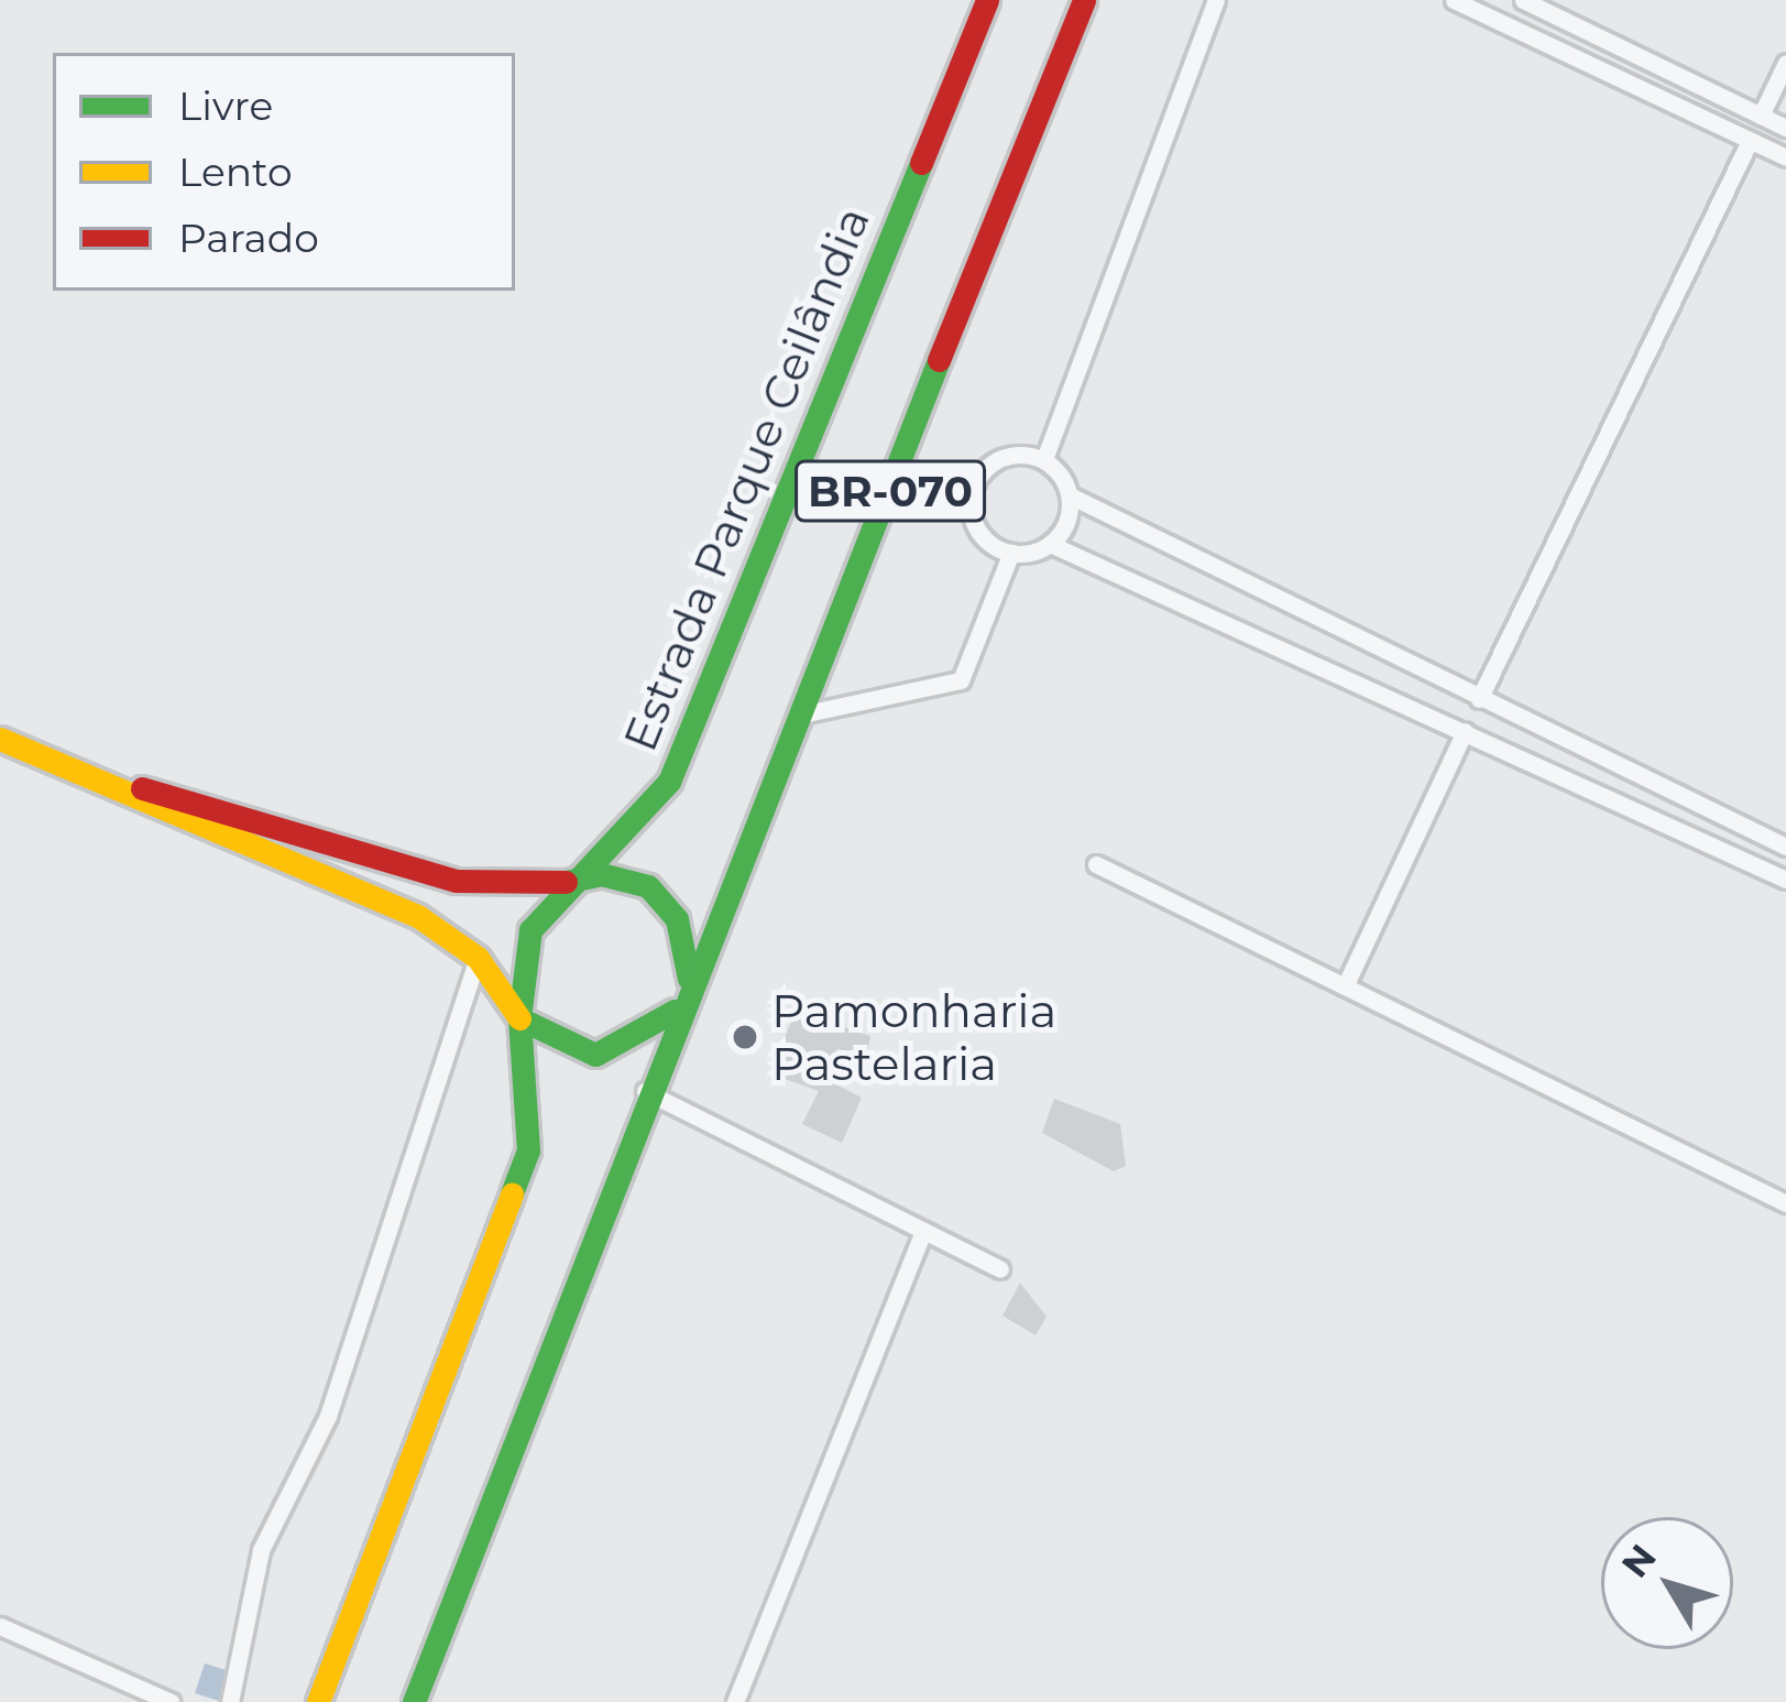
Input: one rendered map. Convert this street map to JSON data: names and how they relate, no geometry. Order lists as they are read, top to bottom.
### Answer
{
  "streets": {
    "main road": ["Estrada Parque Ceilândia", "BR-070"]
  },
  "crossings": [
    ["Estrada Parque Ceilândia", "BR-070"]
  ],
  "places": ["Pamonharia Pastelaria"],
  "legend": ["Livre", "Lento", "Parado"],
  "north": "top left"
}
